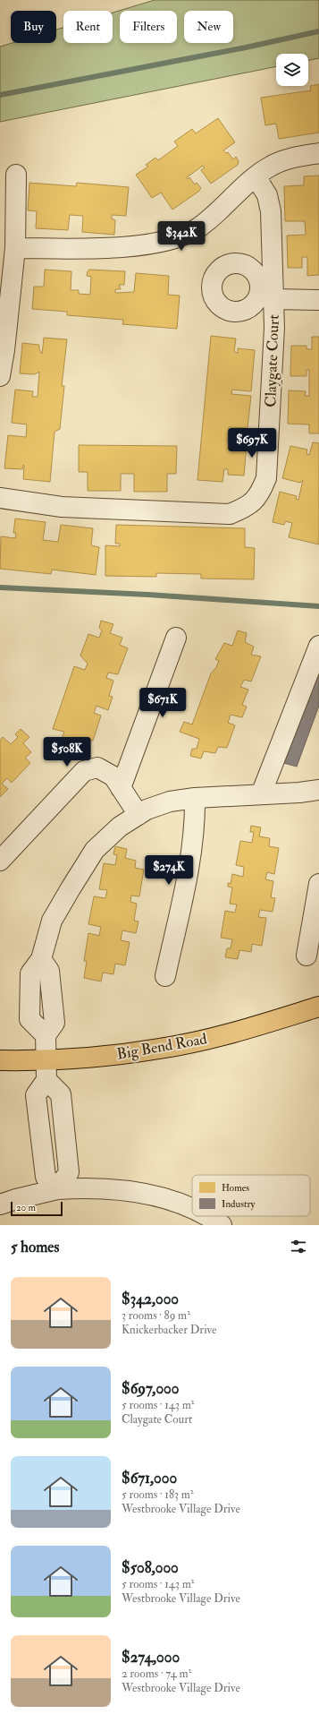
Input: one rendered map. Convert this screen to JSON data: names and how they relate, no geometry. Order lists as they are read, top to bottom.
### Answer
{
  "streets": {
    "main road": ["Big Bend Road"],
    "street": ["Claygate Court"]
  },
  "legend": ["Homes", "Industry"],
  "scale_bar": "20 m",
  "page": {
    "chip": [
      "Buy",
      "Rent",
      "Filters",
      "New"
    ],
    "price": [
      "$342K",
      "$697K",
      "$671K",
      "$508K",
      "$274K"
    ],
    "scale": "20 m",
    "heading": "5 homes",
    "list": [
      {
        "name": "$342,000",
        "note": "3 rooms · 89 m² · Knickerbacker Drive"
      },
      {
        "name": "$697,000",
        "note": "5 rooms · 143 m² · Claygate Court"
      },
      {
        "name": "$671,000",
        "note": "5 rooms · 183 m² · Westbrooke Village Drive"
      },
      {
        "name": "$508,000",
        "note": "5 rooms · 143 m² · Westbrooke Village Drive"
      },
      {
        "name": "$274,000",
        "note": "2 rooms · 74 m² · Westbrooke Village Drive"
      }
    ]
  }
}
